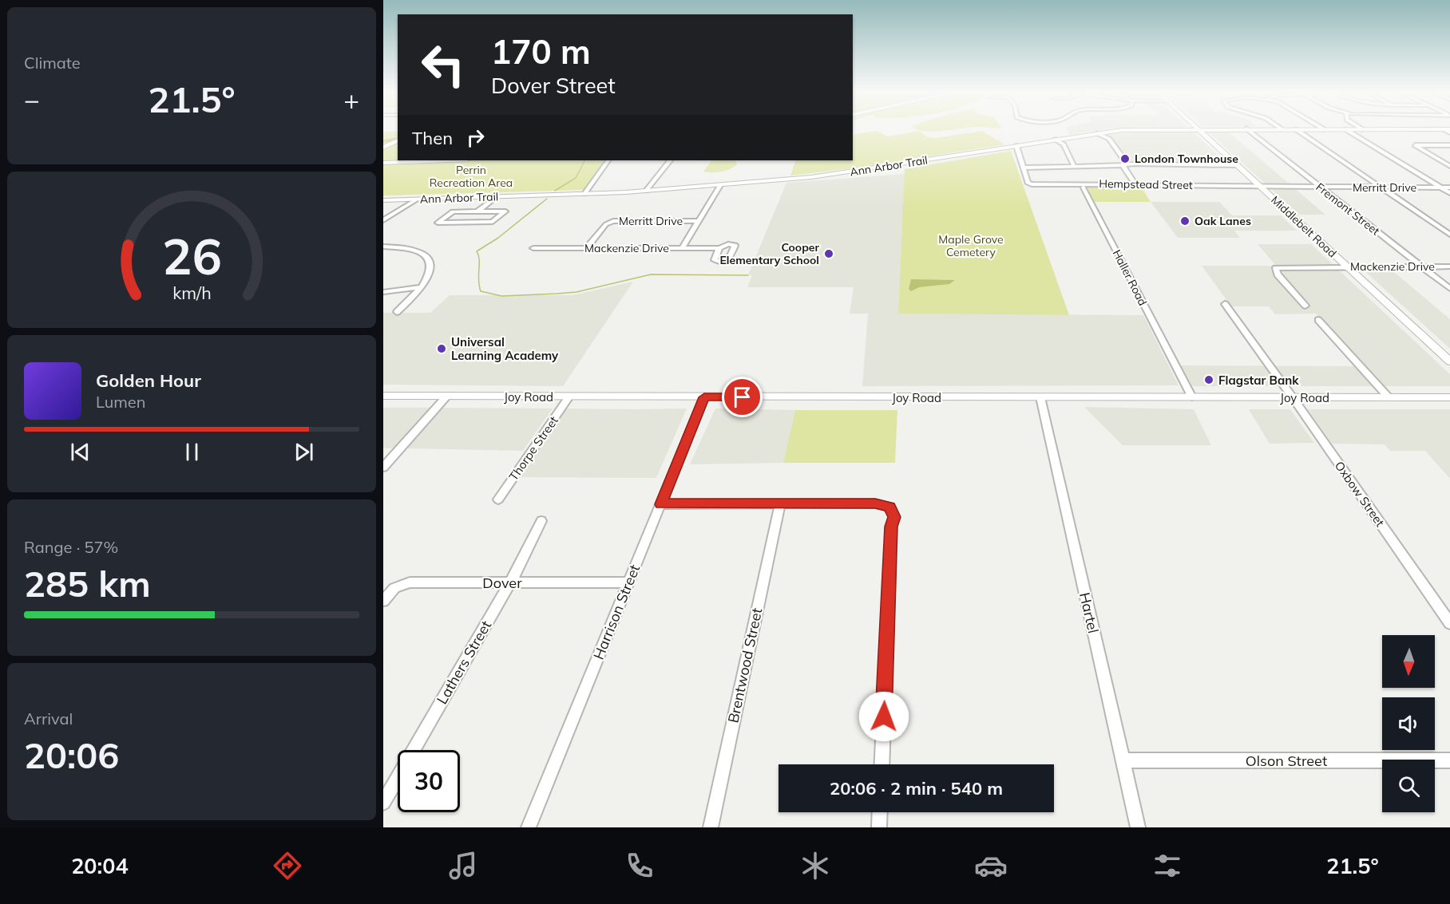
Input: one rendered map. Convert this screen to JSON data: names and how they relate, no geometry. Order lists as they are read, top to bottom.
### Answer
{
  "streets": {
    "street": [
      "Ann Arbor Trail",
      "Hempstead Street",
      "Merritt Drive",
      "Fremont Street",
      "Middlebelt Road",
      "Mackenzie Drive",
      "Haller Road",
      "Joy Road",
      "Thorpe Street",
      "Oxbow Street",
      "Dover",
      "Harrison Street",
      "Hartel",
      "Lathers Street",
      "Brentwood Street",
      "Olson Street"
    ]
  },
  "crossings": [
    ["Hempstead Street", "Merritt Drive"],
    ["Hempstead Street", "Middlebelt Road"],
    ["Merritt Drive", "Fremont Street"],
    ["Merritt Drive", "Middlebelt Road"],
    ["Merritt Drive", "Mackenzie Drive"],
    ["Fremont Street", "Mackenzie Drive"],
    ["Middlebelt Road", "Mackenzie Drive"],
    ["Haller Road", "Joy Road"],
    ["Joy Road", "Thorpe Street"],
    ["Joy Road", "Oxbow Street"],
    ["Joy Road", "Harrison Street"],
    ["Joy Road", "Hartel"],
    ["Dover", "Harrison Street"],
    ["Dover", "Lathers Street"],
    ["Hartel", "Olson Street"]
  ],
  "parks": ["Perrin Recreation Area", "Maple Grove Cemetery"],
  "places": [
    "London Townhouse",
    "Oak Lanes",
    "Cooper Elementary School",
    "Universal Learning Academy",
    "Flagstar Bank"
  ],
  "north": "bottom",
  "page": {
    "tile": [
      "Climate",
      ["Range · 57%", "285 km"],
      ["Arrival", "20:06"]
    ],
    "turn": ["170 m", "Dover Street"],
    "heat": ["−", "21.5°", "+"],
    "then": "Then",
    "song": ["Golden Hour", "Lumen"],
    "limit": "30",
    "trip": "20:06 · 2 min · 540 m",
    "tabs": ["20:04", "21.5°"],
    "gauge": ["26", "km/h"]
  }
}
